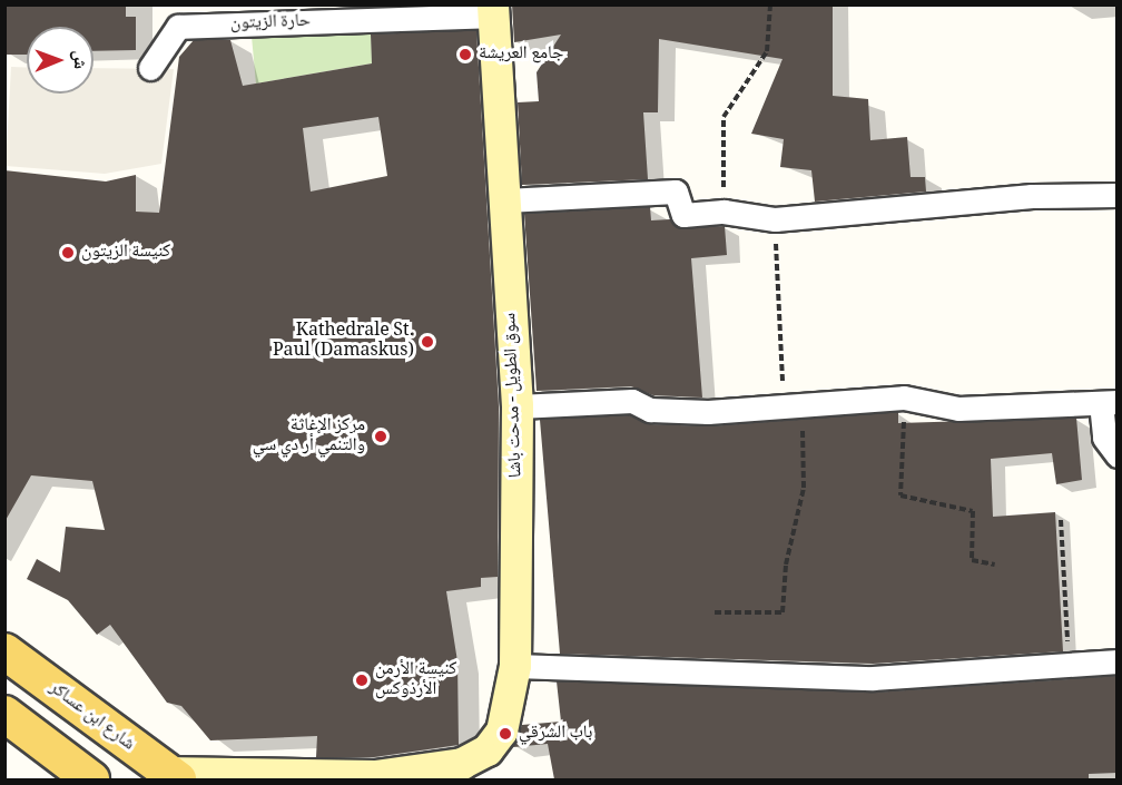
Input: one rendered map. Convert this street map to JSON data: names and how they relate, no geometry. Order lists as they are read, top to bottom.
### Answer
{
  "streets": {
    "main road": ["شارع ابن عساكر"],
    "street": ["حارة الزيتون", "سوق الطويل - مدحت باشا"]
  },
  "crossings": [
    ["حارة الزيتون", "سوق الطويل - مدحت باشا"]
  ],
  "places": [
    "جامع العريشة",
    "كنيسة الزيتون",
    "Kathedrale St. Paul (Damaskus)",
    "مركز الإغاثة والتنمي أر دي سي",
    "كنيسة الأرمن الأرذوكس",
    "باب الشرقي"
  ],
  "north": "right"
}
